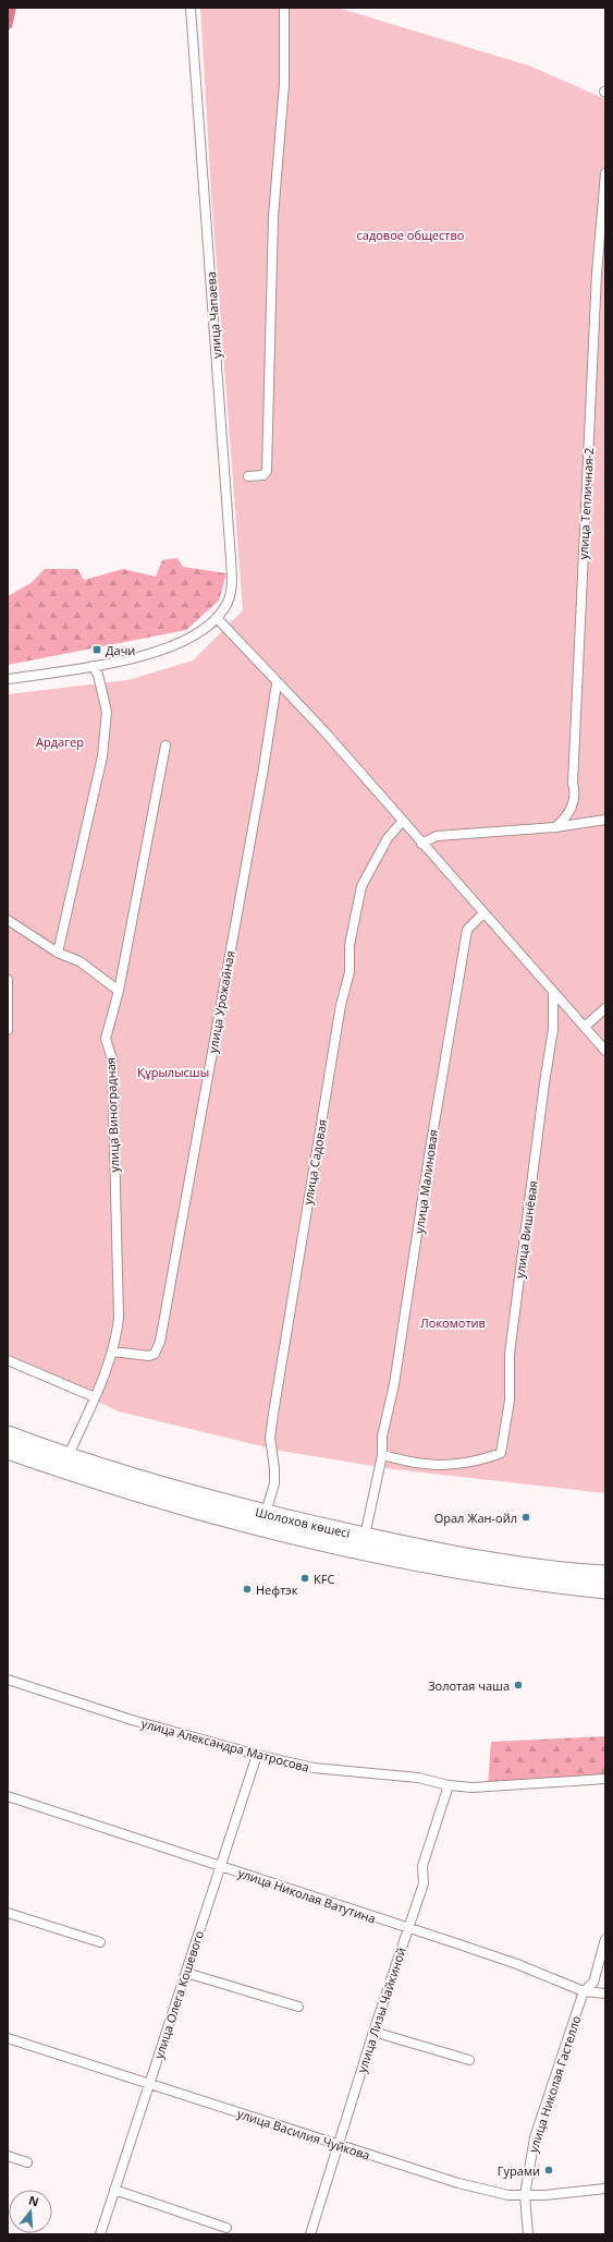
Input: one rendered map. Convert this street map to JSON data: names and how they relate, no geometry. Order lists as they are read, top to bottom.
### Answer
{
  "streets": {
    "highway": ["Шолохов көшесі"],
    "street": [
      "улица Чапаева",
      "улица Тепличная-2",
      "улица Урожайная",
      "улица Виноградная",
      "улица Садовая",
      "улица Малиновая",
      "улица Вишнёвая",
      "улица Александра Матросова",
      "улица Николая Ватутина",
      "улица Олега Кошевого",
      "улица Лизы Чайкиной",
      "улица Николая Гастелло",
      "улица Василия Чуйкова"
    ]
  },
  "crossings": [
    ["улица Урожайная", "улица Виноградная"],
    ["улица Виноградная", "Шолохов көшесі"],
    ["улица Садовая", "Шолохов көшесі"],
    ["улица Малиновая", "улица Вишнёвая"],
    ["улица Малиновая", "Шолохов көшесі"],
    ["улица Александра Матросова", "улица Олега Кошевого"],
    ["улица Александра Матросова", "улица Лизы Чайкиной"],
    ["улица Николая Ватутина", "улица Олега Кошевого"],
    ["улица Николая Ватутина", "улица Лизы Чайкиной"],
    ["улица Николая Ватутина", "улица Николая Гастелло"],
    ["улица Олега Кошевого", "улица Василия Чуйкова"],
    ["улица Лизы Чайкиной", "улица Василия Чуйкова"],
    ["улица Николая Гастелло", "улица Василия Чуйкова"]
  ],
  "parks": [
    "садовое общество",
    "Ардагер",
    "Құрылысшы",
    "Локомотив"
  ],
  "places": {
    "transit": ["Дачи"],
    "other": [
      "Орал Жан-ойл",
      "KFC",
      "Нефтэк",
      "Золотая чаша",
      "Гурами"
    ]
  },
  "north": "top"
}
